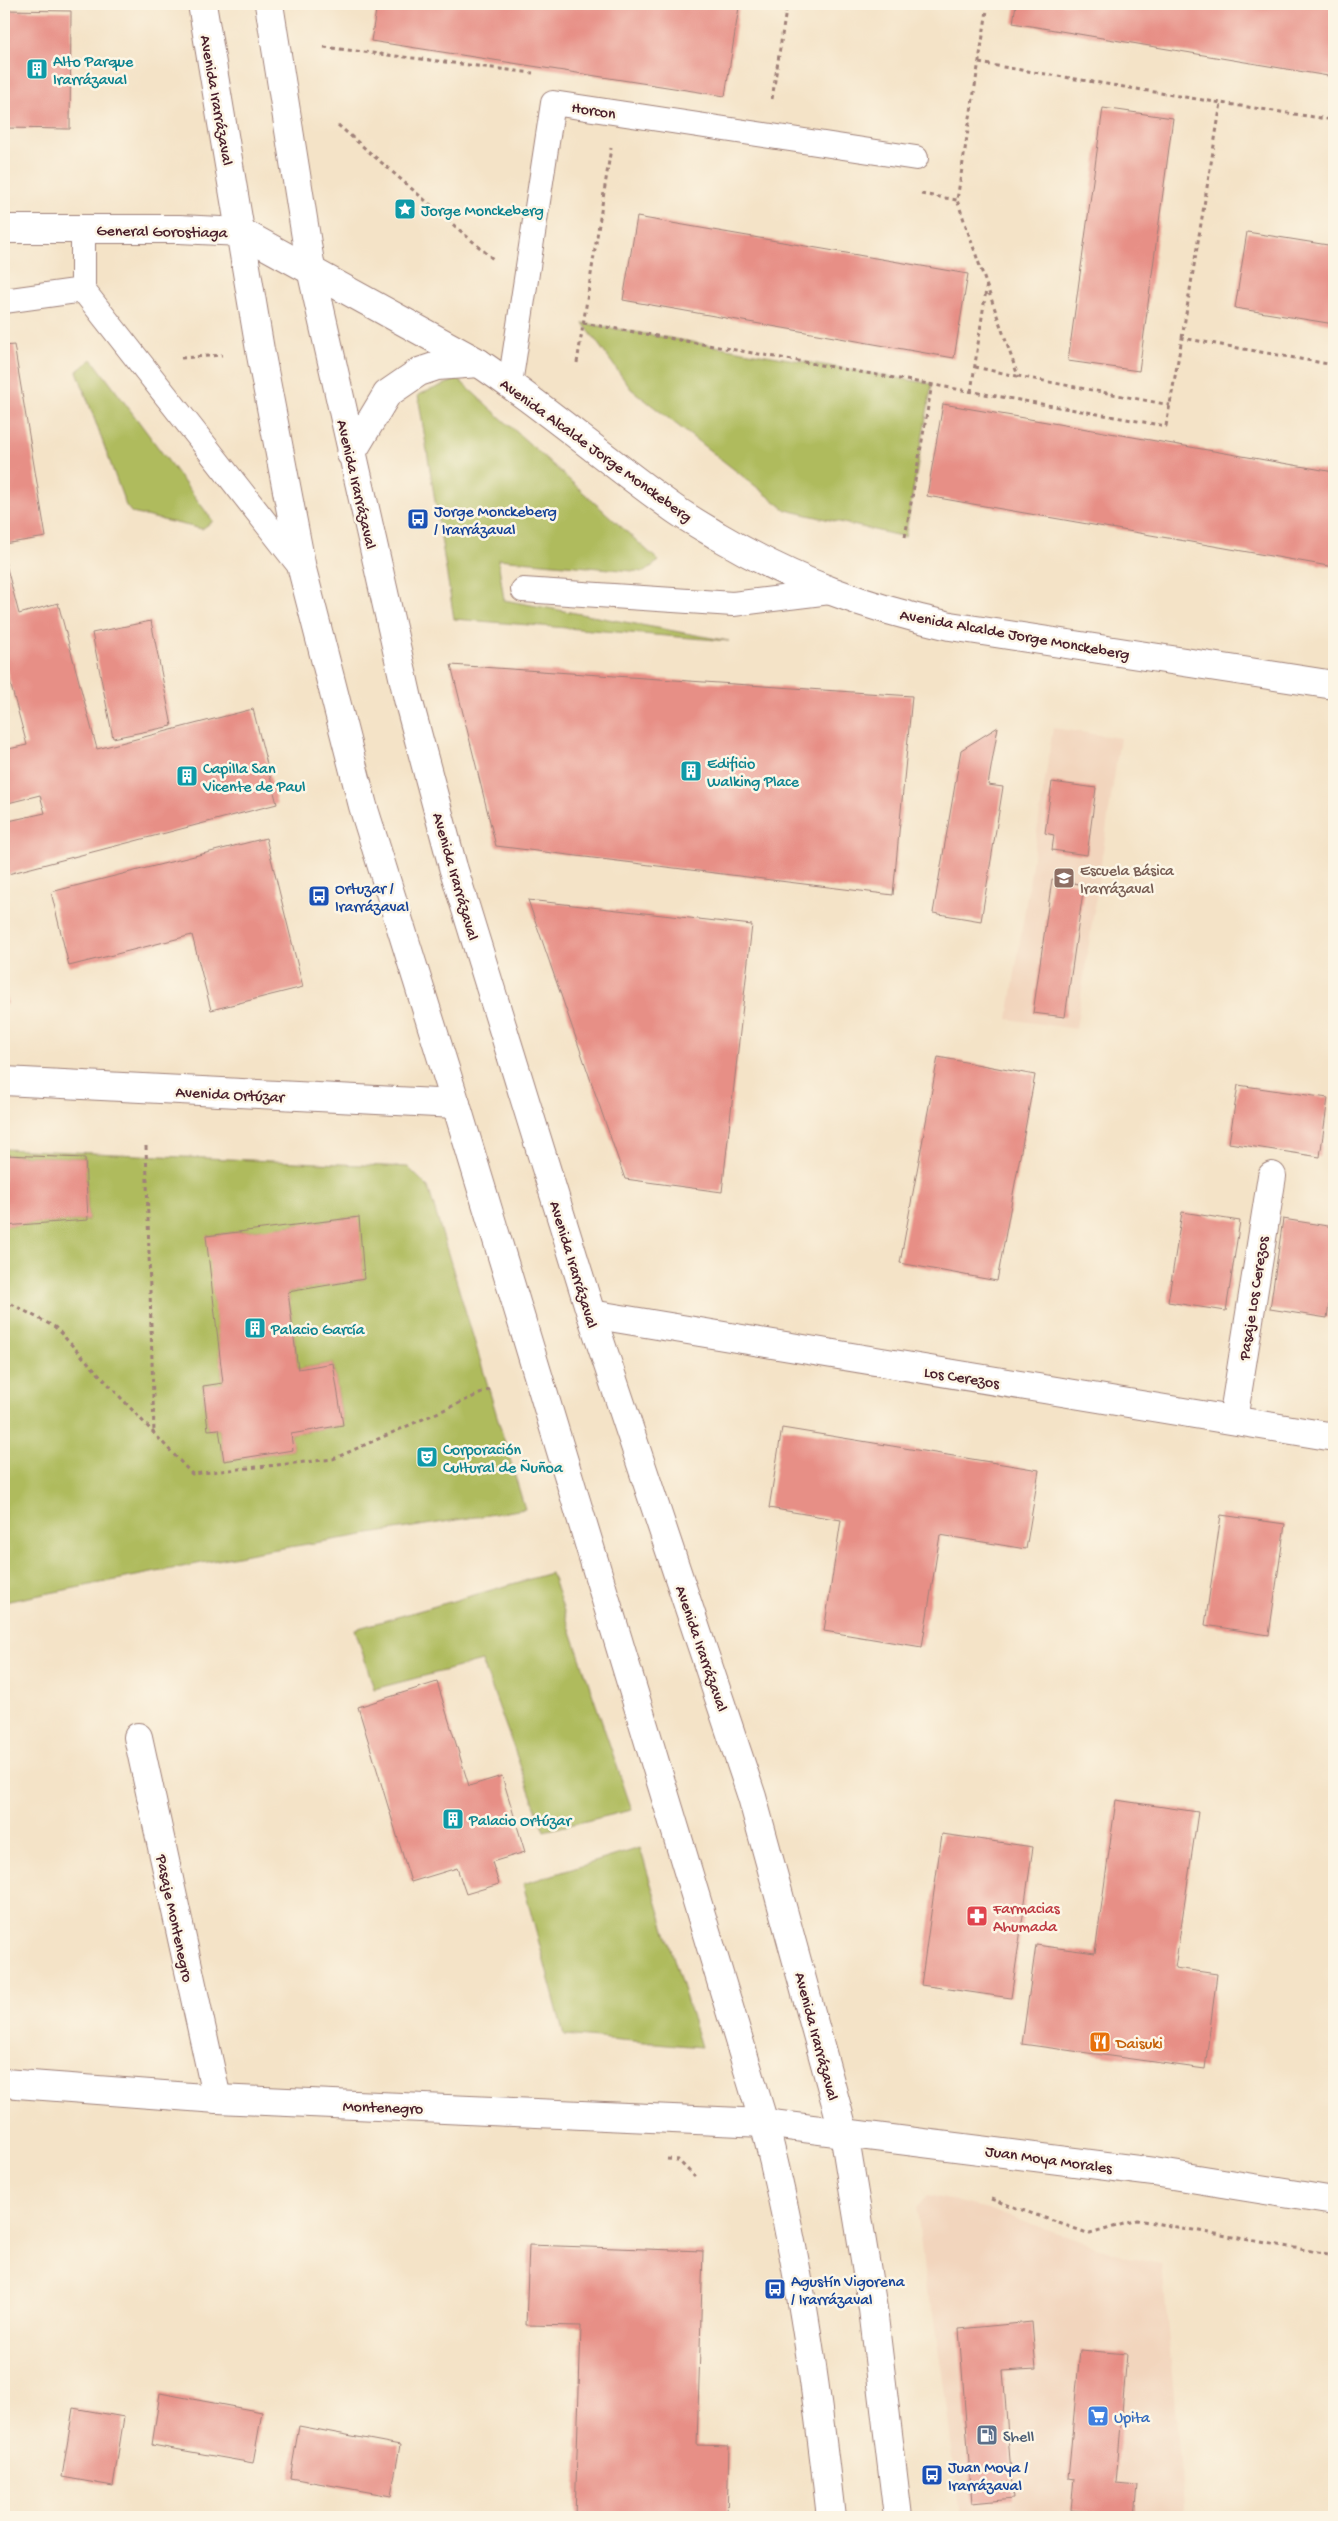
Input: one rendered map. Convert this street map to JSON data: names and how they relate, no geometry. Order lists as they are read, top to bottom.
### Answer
{
  "streets": {
    "main road": [
      "Avenida Irarrázaval",
      "General Gorostiaga",
      "Avenida Alcalde Jorge Monckeberg",
      "Avenida Ortúzar",
      "Pasaje Los Cerezos",
      "Los Cerezos",
      "Pasaje Montenegro",
      "Montenegro",
      "Juan Moya Morales"
    ],
    "lane": ["Horcon"]
  },
  "crossings": [
    ["Avenida Irarrázaval", "General Gorostiaga"],
    ["Avenida Irarrázaval", "Avenida Alcalde Jorge Monckeberg"],
    ["Avenida Irarrázaval", "Avenida Ortúzar"],
    ["Avenida Irarrázaval", "Los Cerezos"],
    ["Avenida Irarrázaval", "Montenegro"],
    ["Avenida Irarrázaval", "Juan Moya Morales"],
    ["Horcon", "Avenida Alcalde Jorge Monckeberg"],
    ["General Gorostiaga", "Avenida Alcalde Jorge Monckeberg"],
    ["Pasaje Los Cerezos", "Los Cerezos"],
    ["Pasaje Montenegro", "Montenegro"],
    ["Montenegro", "Juan Moya Morales"]
  ],
  "places": {
    "building": [
      "Alto Parque Irarrázaval",
      "Edificio Walking Place",
      "Capilla San Vicente de Paul",
      "Palacio García",
      "Palacio Ortúzar"
    ],
    "place": ["Jorge Monckeberg"],
    "bus stop": [
      "Jorge Monckeberg / Irarrázaval",
      "Ortuzar / Irarrázaval",
      "Agustín Vigorena / Irarrázaval",
      "Juan Moya / Irarrázaval"
    ],
    "school or university": ["Escuela Básica Irarrázaval"],
    "theatre": ["Corporación Cultural de Ñuñoa"],
    "pharmacy": ["Farmacias Ahumada"],
    "restaurant": ["Daisuki"],
    "supermarket": ["Upita"],
    "fuel station": ["Shell"]
  }
}
